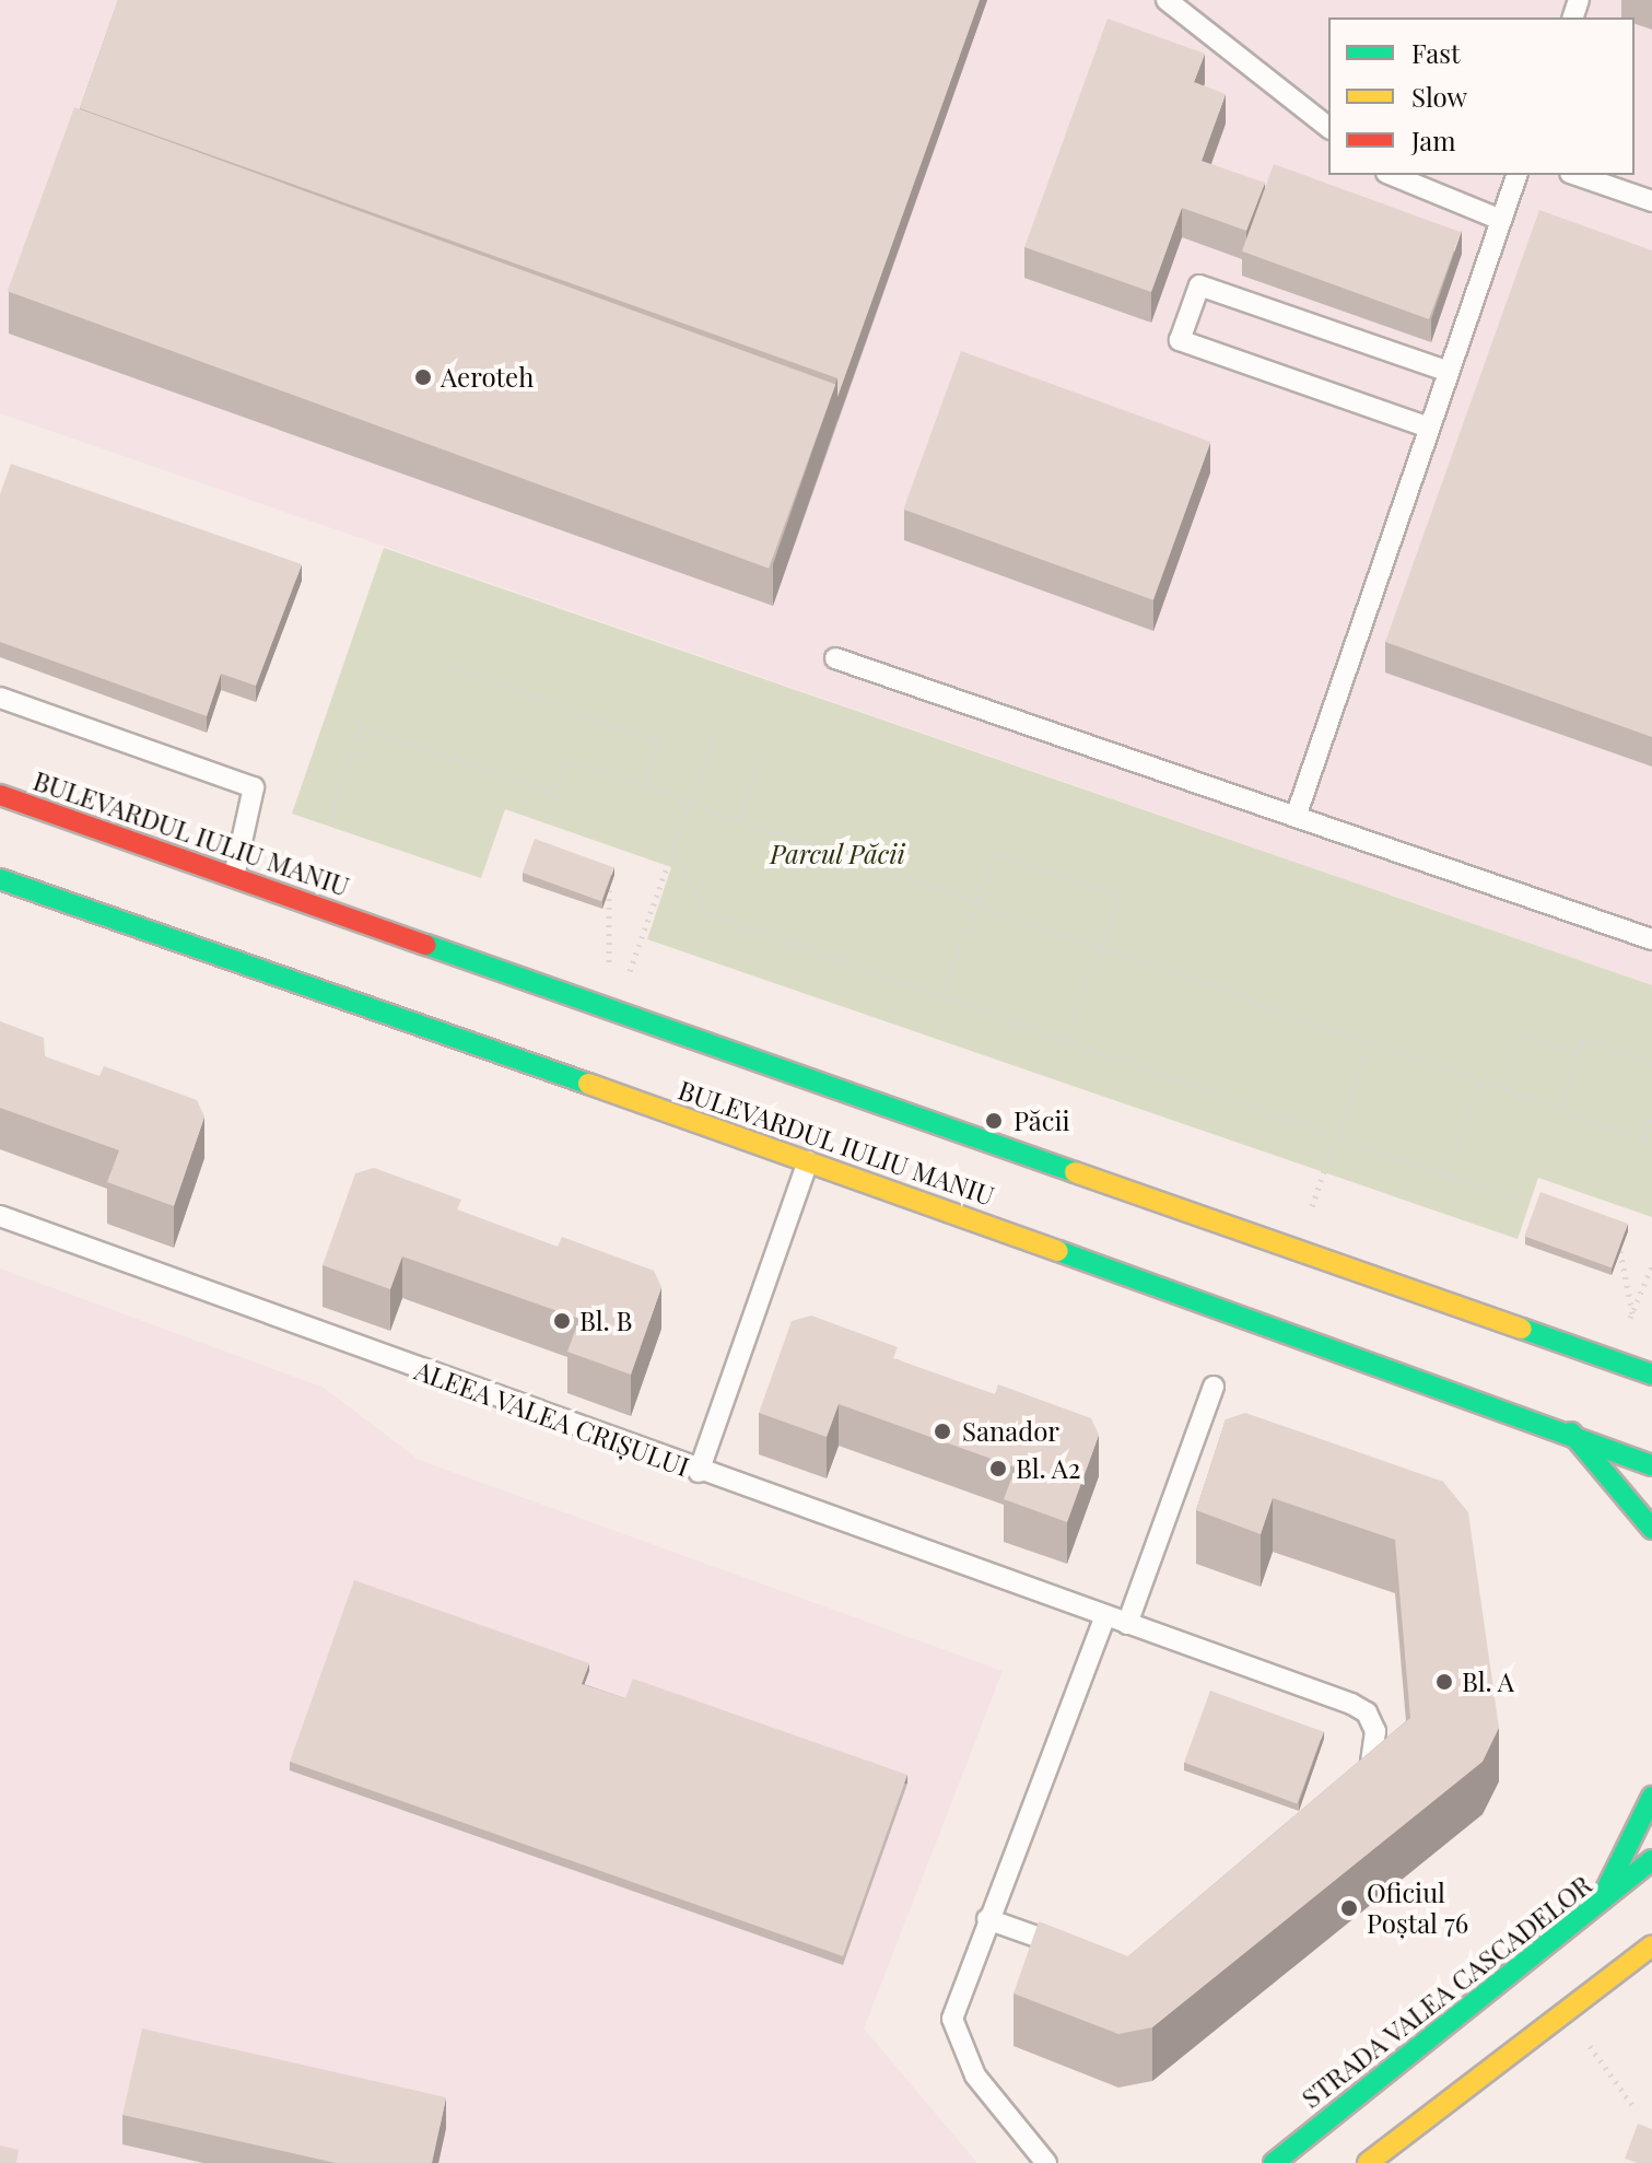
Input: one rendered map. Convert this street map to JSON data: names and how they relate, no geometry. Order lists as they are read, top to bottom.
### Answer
{
  "streets": {
    "main road": ["BULEVARDUL IULIU MANIU", "STRADA VALEA CASCADELOR"],
    "lane": ["ALEEA VALEA CRIȘULUI"]
  },
  "parks": ["Parcul Păcii"],
  "places": [
    "Aeroteh",
    "Păcii",
    "Bl. B",
    "Sanador",
    "Bl. A2",
    "Bl. A",
    "Oficiul Poștal 76"
  ],
  "legend": ["Fast", "Slow", "Jam"]
}
